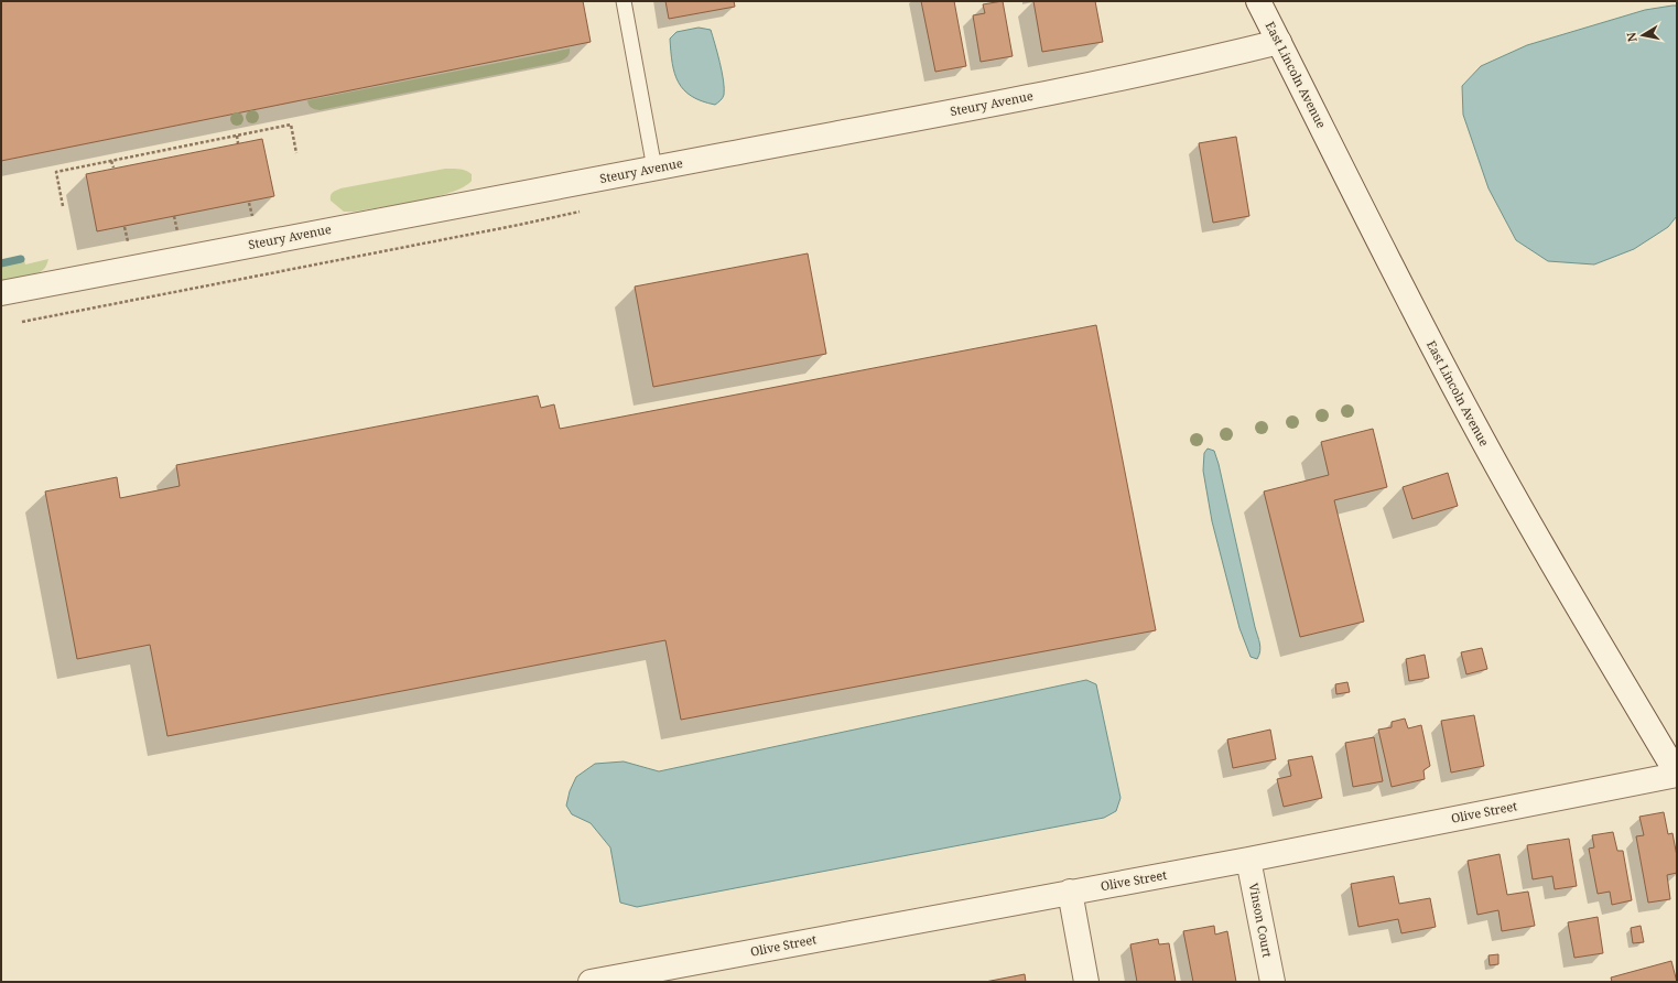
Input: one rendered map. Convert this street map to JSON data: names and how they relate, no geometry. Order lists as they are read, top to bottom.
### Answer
{
  "streets": {
    "street": [
      "East Lincoln Avenue",
      "Steury Avenue",
      "Olive Street",
      "Vinson Court"
    ]
  },
  "crossings": [
    ["East Lincoln Avenue", "Steury Avenue"],
    ["East Lincoln Avenue", "Olive Street"],
    ["Olive Street", "Vinson Court"]
  ],
  "north": "left"
}
